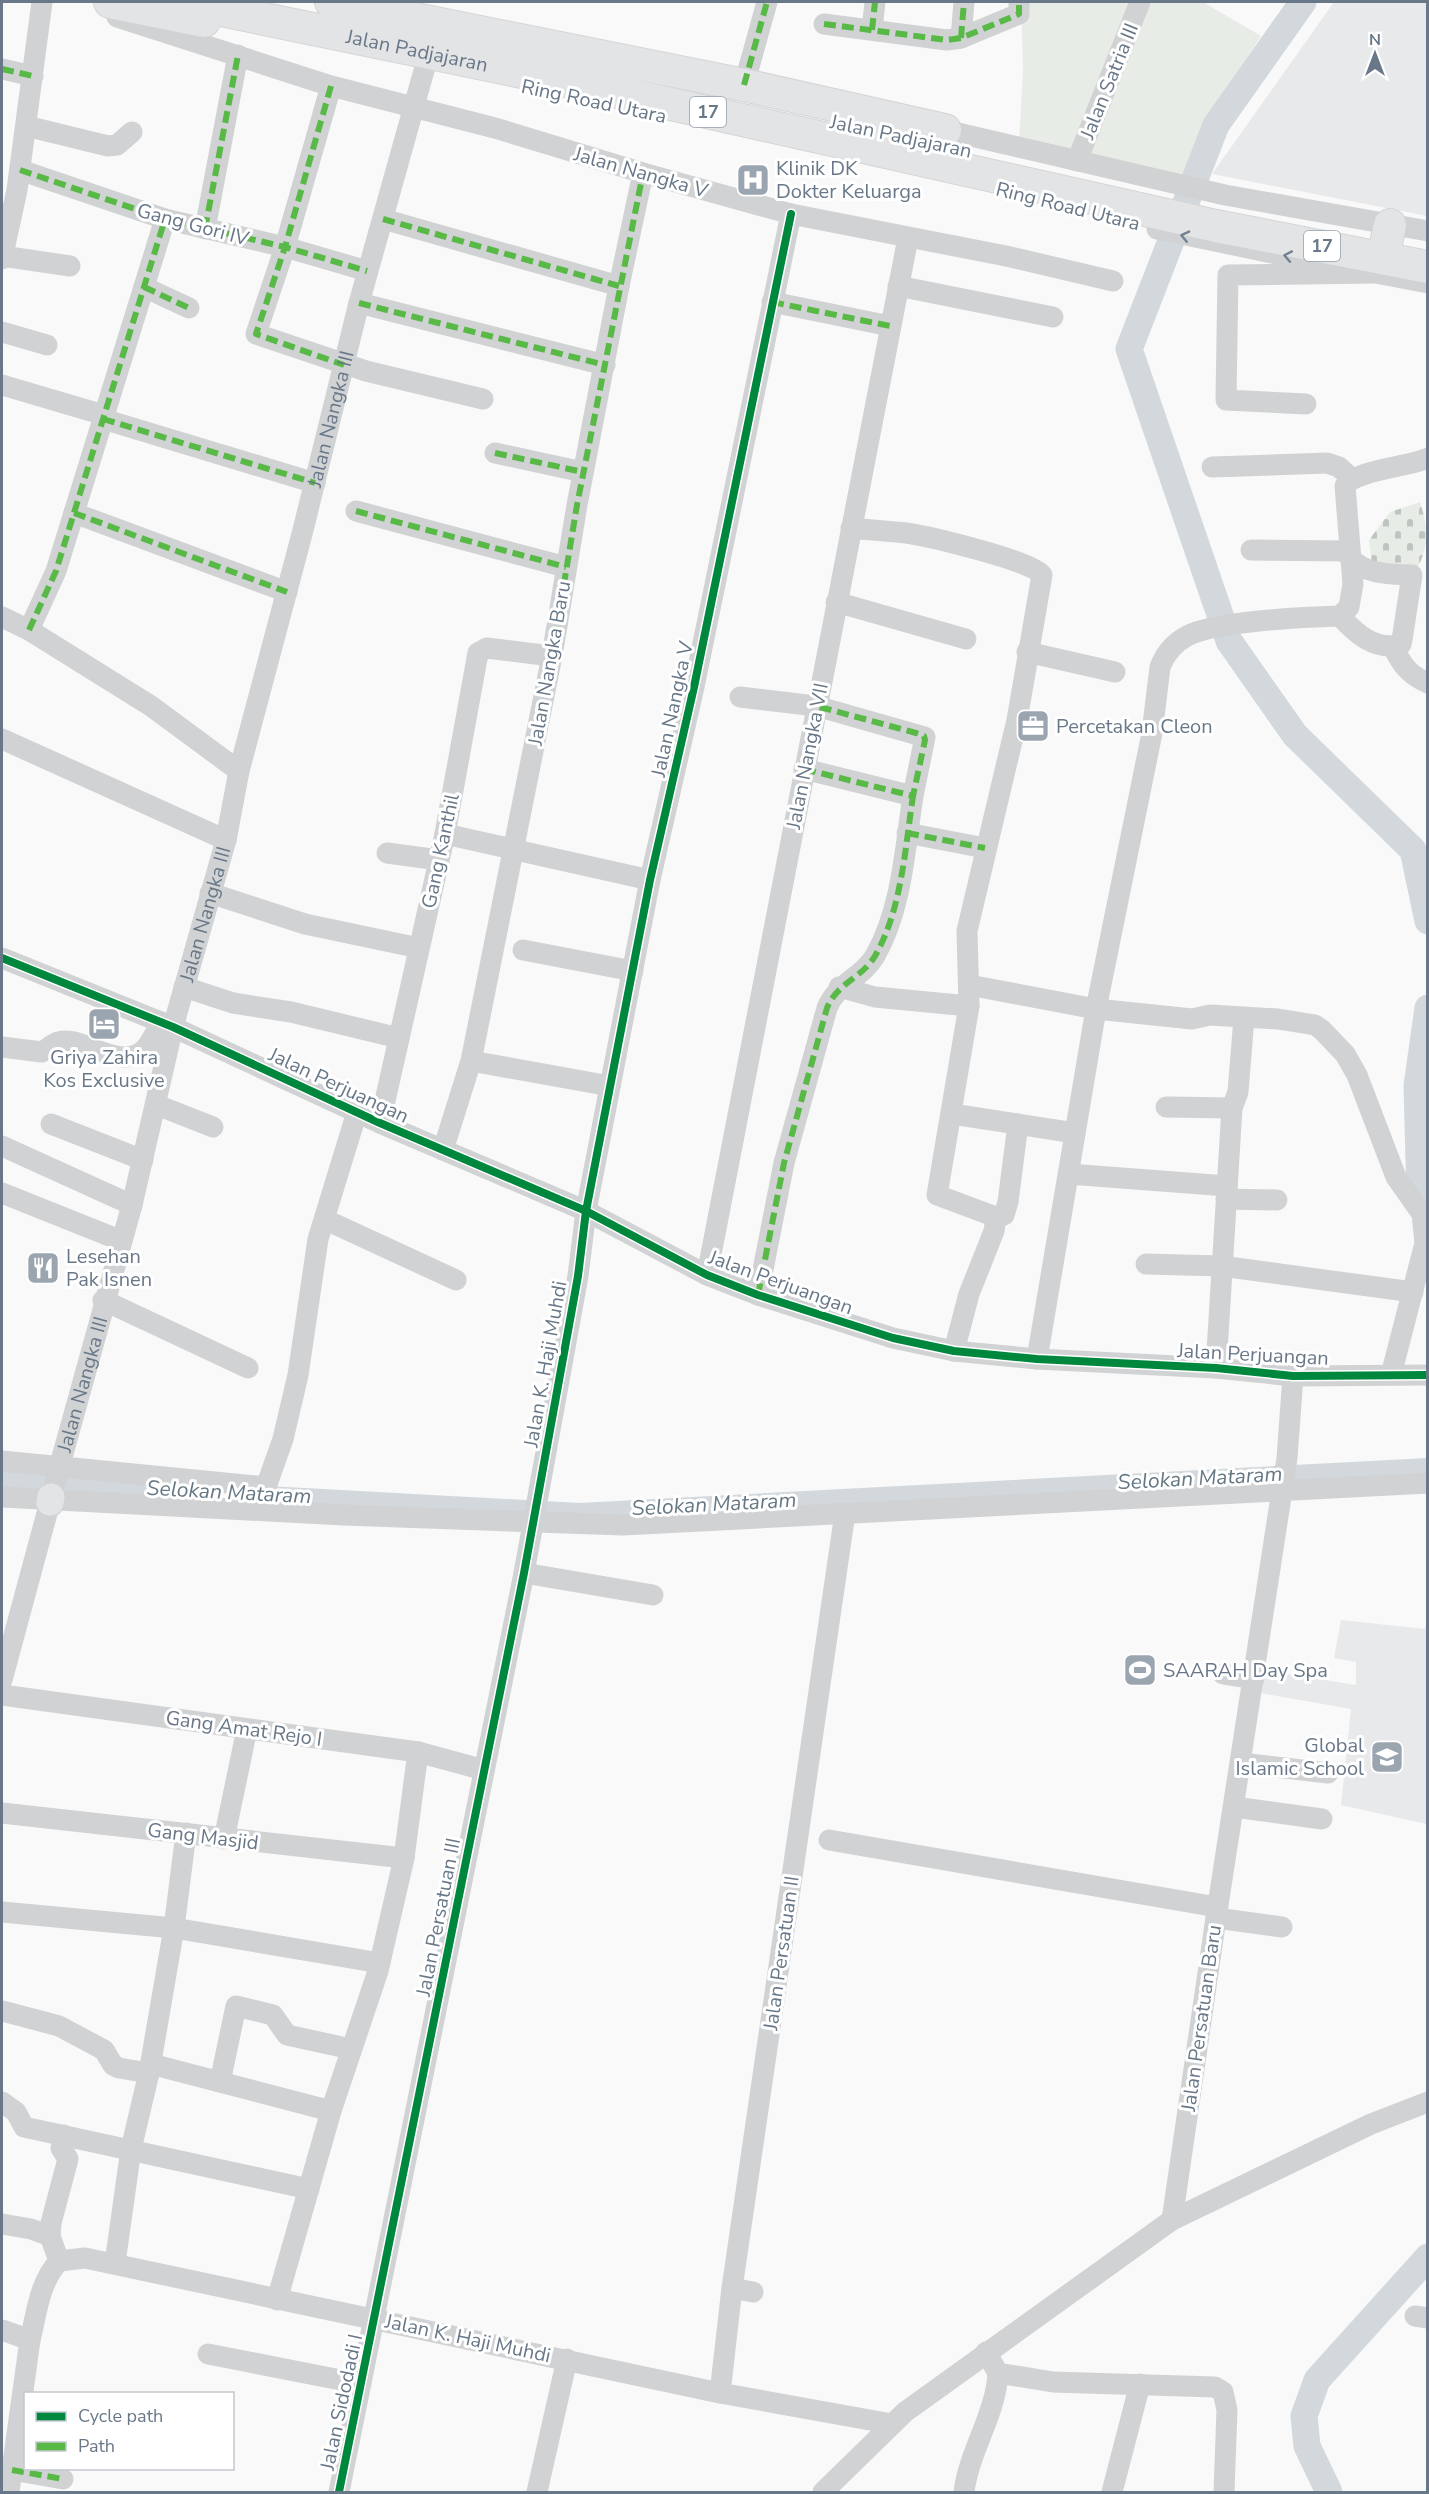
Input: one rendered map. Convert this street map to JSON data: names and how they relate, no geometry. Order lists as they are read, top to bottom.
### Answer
{
  "streets": {
    "highway": ["Jalan Padjajaran", "Ring Road Utara", "17"],
    "street": [
      "Jalan Satria III",
      "Jalan Nangka V",
      "Gang Gori IV",
      "Jalan Nangka III",
      "Jalan Nangka Baru",
      "Jalan Nangka VII",
      "Gang Kanthil",
      "Jalan Perjuangan",
      "Jalan K. Haji Muhdi",
      "Gang Amat Rejo I",
      "Gang Masjid",
      "Jalan Persatuan III",
      "Jalan Persatuan II",
      "Jalan Persatuan Baru",
      "Jalan Sidodadi I"
    ]
  },
  "crossings": [
    ["Jalan Padjajaran", "Ring Road Utara"],
    ["Ring Road Utara", "Jalan Nangka III"],
    ["Jalan Nangka V", "Jalan Nangka III"],
    ["Jalan Nangka V", "Jalan Nangka Baru"],
    ["Jalan Nangka V", "Jalan Perjuangan"],
    ["Jalan Nangka V", "Jalan K. Haji Muhdi"],
    ["Gang Gori IV", "Jalan Nangka III"],
    ["Jalan Nangka III", "Jalan Perjuangan"],
    ["Jalan Nangka Baru", "Gang Kanthil"],
    ["Jalan Nangka Baru", "Jalan Perjuangan"],
    ["Jalan Nangka VII", "Jalan Perjuangan"],
    ["Gang Kanthil", "Jalan Perjuangan"],
    ["Jalan Perjuangan", "Jalan K. Haji Muhdi"],
    ["Jalan Perjuangan", "Jalan Persatuan Baru"],
    ["Jalan K. Haji Muhdi", "Jalan Persatuan III"],
    ["Jalan K. Haji Muhdi", "Jalan Persatuan II"],
    ["Jalan K. Haji Muhdi", "Jalan Sidodadi I"],
    ["Gang Amat Rejo I", "Jalan Persatuan III"],
    ["Jalan Persatuan III", "Jalan Sidodadi I"]
  ],
  "water": ["Selokan Mataram"],
  "places": {
    "hospital": ["Klinik DK Dokter Keluarga"],
    "office": ["Percetakan Cleon"],
    "hotel": ["Griya Zahira Kos Exclusive"],
    "restaurant": ["Lesehan Pak Isnen"],
    "sports": ["SAARAH Day Spa"],
    "school or university": ["Global Islamic School"]
  },
  "legend": ["Cycle path", "Path"],
  "north": "top"
}
